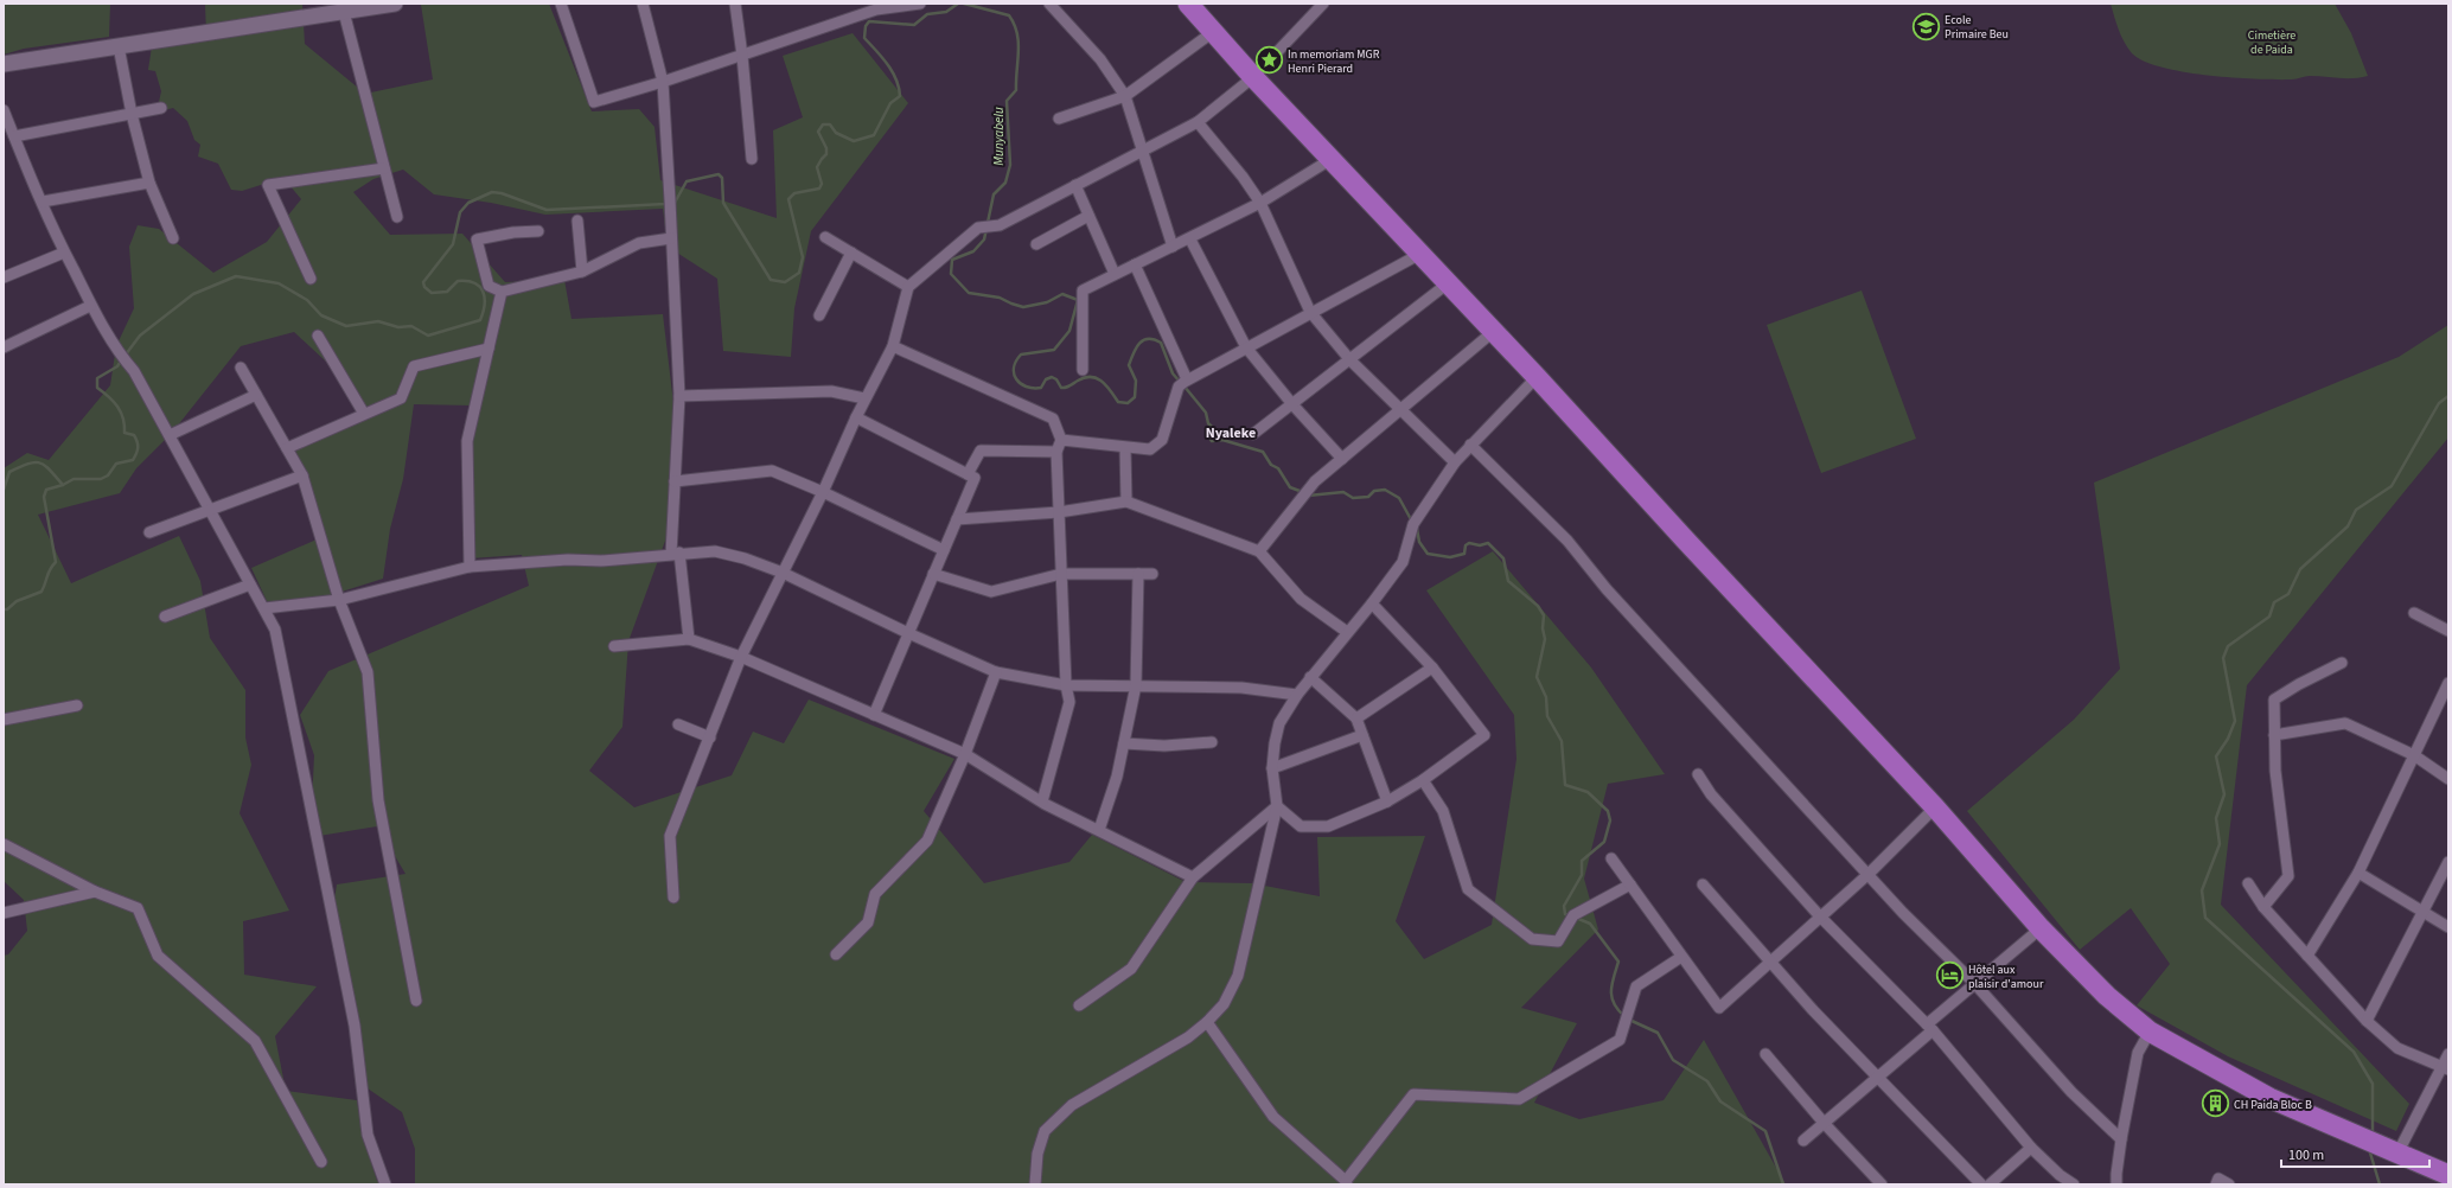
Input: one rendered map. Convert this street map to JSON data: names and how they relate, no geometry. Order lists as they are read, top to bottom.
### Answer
{
  "districts": ["Nyaleke"],
  "water": ["Munyabelu"],
  "parks": ["Cimetière de Paida"],
  "places": {
    "school or university": ["Ecole Primaire Beu"],
    "place": ["In memoriam MGR Henri Pierard"],
    "hotel": ["Hôtel aux plaisir d'amour"],
    "building": ["CH Paida Bloc B"]
  },
  "scale_bar": "100 m"
}
